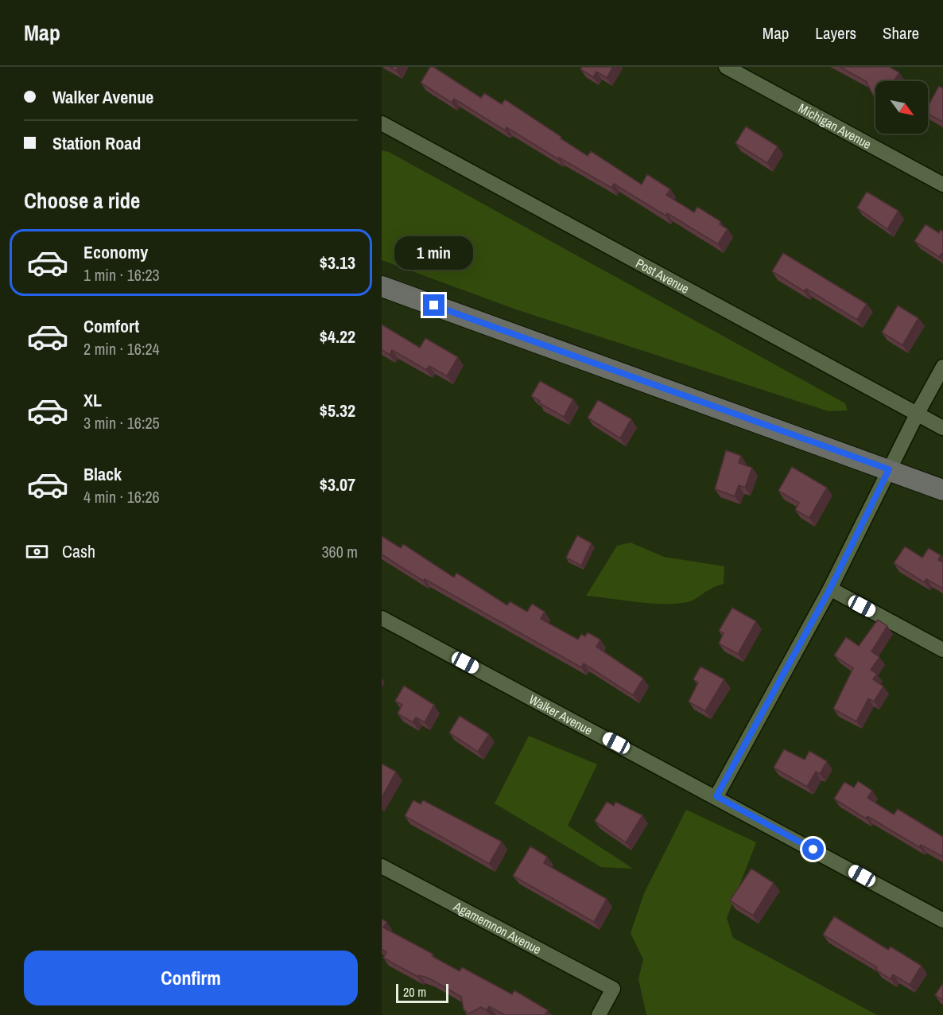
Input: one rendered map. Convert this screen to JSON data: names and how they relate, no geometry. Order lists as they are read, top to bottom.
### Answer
{
  "streets": {
    "street": [
      "Michigan Avenue",
      "Post Avenue",
      "Walker Avenue",
      "Agamemnon Avenue"
    ]
  },
  "scale_bar": "20 m",
  "north": "bottom right",
  "page": {
    "header": "Map",
    "nav": ["Map", "Layers", "Share"],
    "banner": ["Walker Avenue", "Station Road"],
    "heading": "Choose a ride",
    "list": [
      {
        "name": "Economy",
        "note": "1 min · 16:23",
        "value": "$3.13"
      },
      {
        "name": "Comfort",
        "note": "2 min · 16:24",
        "value": "$4.22"
      },
      {
        "name": "XL",
        "note": "3 min · 16:25",
        "value": "$5.32"
      },
      {
        "name": "Black",
        "note": "4 min · 16:26",
        "value": "$3.07"
      }
    ],
    "bubble": "1 min",
    "pay": ["Cash", "360 m"],
    "buttons": "Confirm",
    "scale": "20 m"
  }
}
